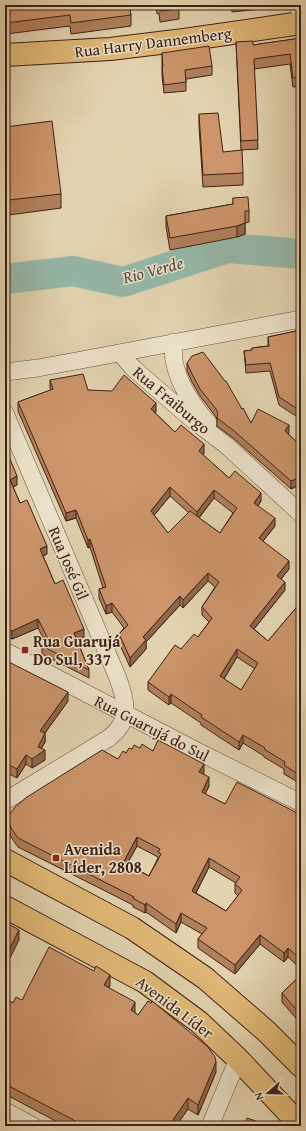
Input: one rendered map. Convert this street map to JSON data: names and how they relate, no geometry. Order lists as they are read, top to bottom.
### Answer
{
  "streets": {
    "main road": ["Rua Harry Dannemberg", "Avenida Líder"],
    "street": ["Rua Fraiburgo", "Rua José Gil", "Rua Guarujá do Sul"]
  },
  "crossings": [
    ["Rua José Gil", "Rua Guarujá do Sul"]
  ],
  "water": ["Rio Verde"],
  "places": {
    "transit": ["Rua Guarujá Do Sul, 337", "Avenida Líder, 2808"]
  },
  "north": "left"
}
